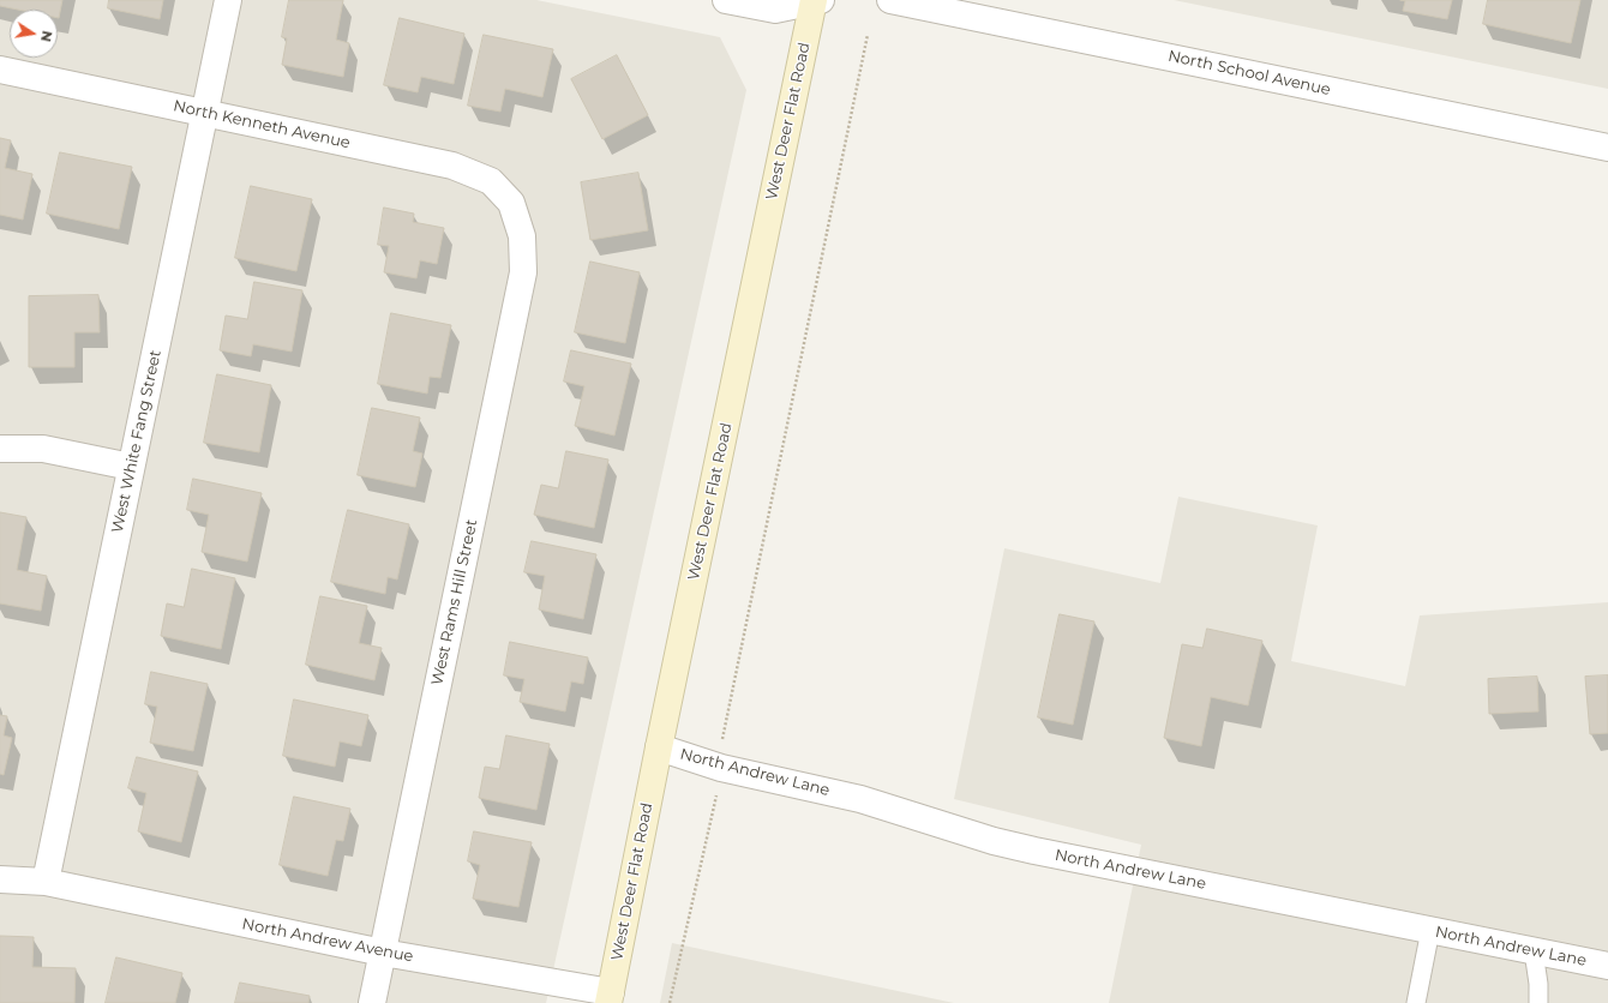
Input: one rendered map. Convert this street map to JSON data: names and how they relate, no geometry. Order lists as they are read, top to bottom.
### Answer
{
  "streets": {
    "main road": ["West Deer Flat Road"],
    "street": [
      "North School Avenue",
      "North Kenneth Avenue",
      "West White Fang Street",
      "West Rams Hill Street",
      "North Andrew Lane",
      "North Andrew Avenue"
    ]
  },
  "crossings": [
    ["West Deer Flat Road", "North Andrew Lane"],
    ["West Deer Flat Road", "North Andrew Avenue"],
    ["North Kenneth Avenue", "West White Fang Street"],
    ["North Kenneth Avenue", "West Rams Hill Street"],
    ["West White Fang Street", "North Andrew Avenue"],
    ["West Rams Hill Street", "North Andrew Avenue"]
  ],
  "north": "right"
}
